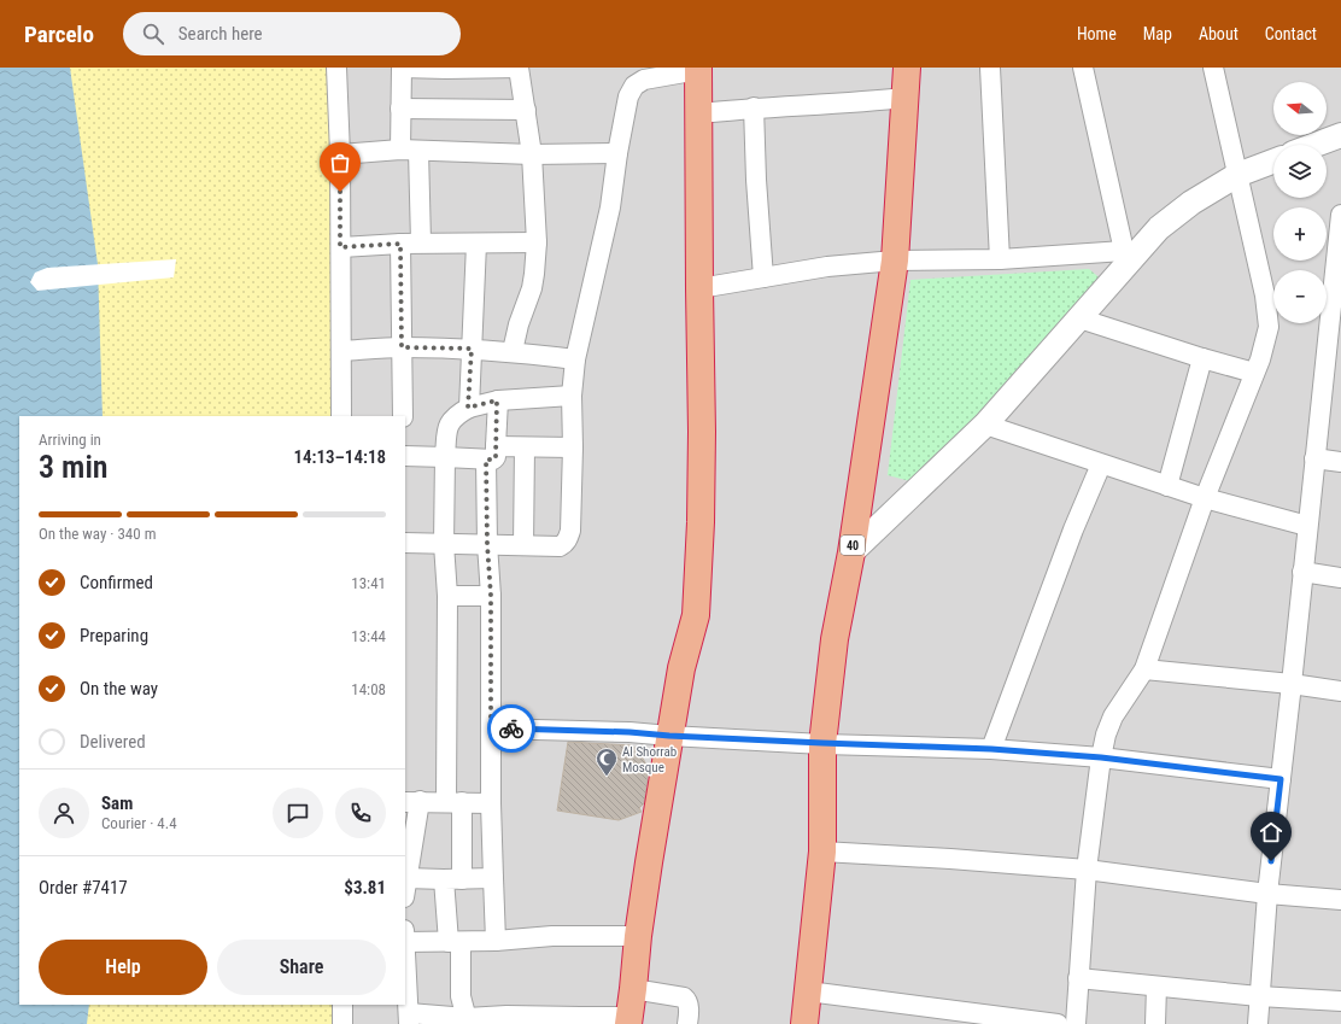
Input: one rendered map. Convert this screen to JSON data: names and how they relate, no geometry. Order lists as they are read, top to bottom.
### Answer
{
  "streets": {
    "highway": ["40"]
  },
  "places": {
    "mosque": ["Al Shorrab Mosque"]
  },
  "north": "left",
  "page": {
    "header": "Parcelo",
    "search": "Search here",
    "nav": [
      "Home",
      "Map",
      "About",
      "Contact"
    ],
    "map_buttons": ["+", "−"],
    "heading": ["3 min", "Arriving in", "14:13–14:18"],
    "panel": [
      "Sam",
      "Courier · 4.4",
      "Order #7417",
      "$3.81"
    ],
    "bar": "On the way · 340 m",
    "list": [
      ["Confirmed", "13:41"],
      ["Preparing", "13:44"],
      ["On the way", "14:08"],
      "Delivered"
    ],
    "buttons": ["Help", "Share"]
  }
}
